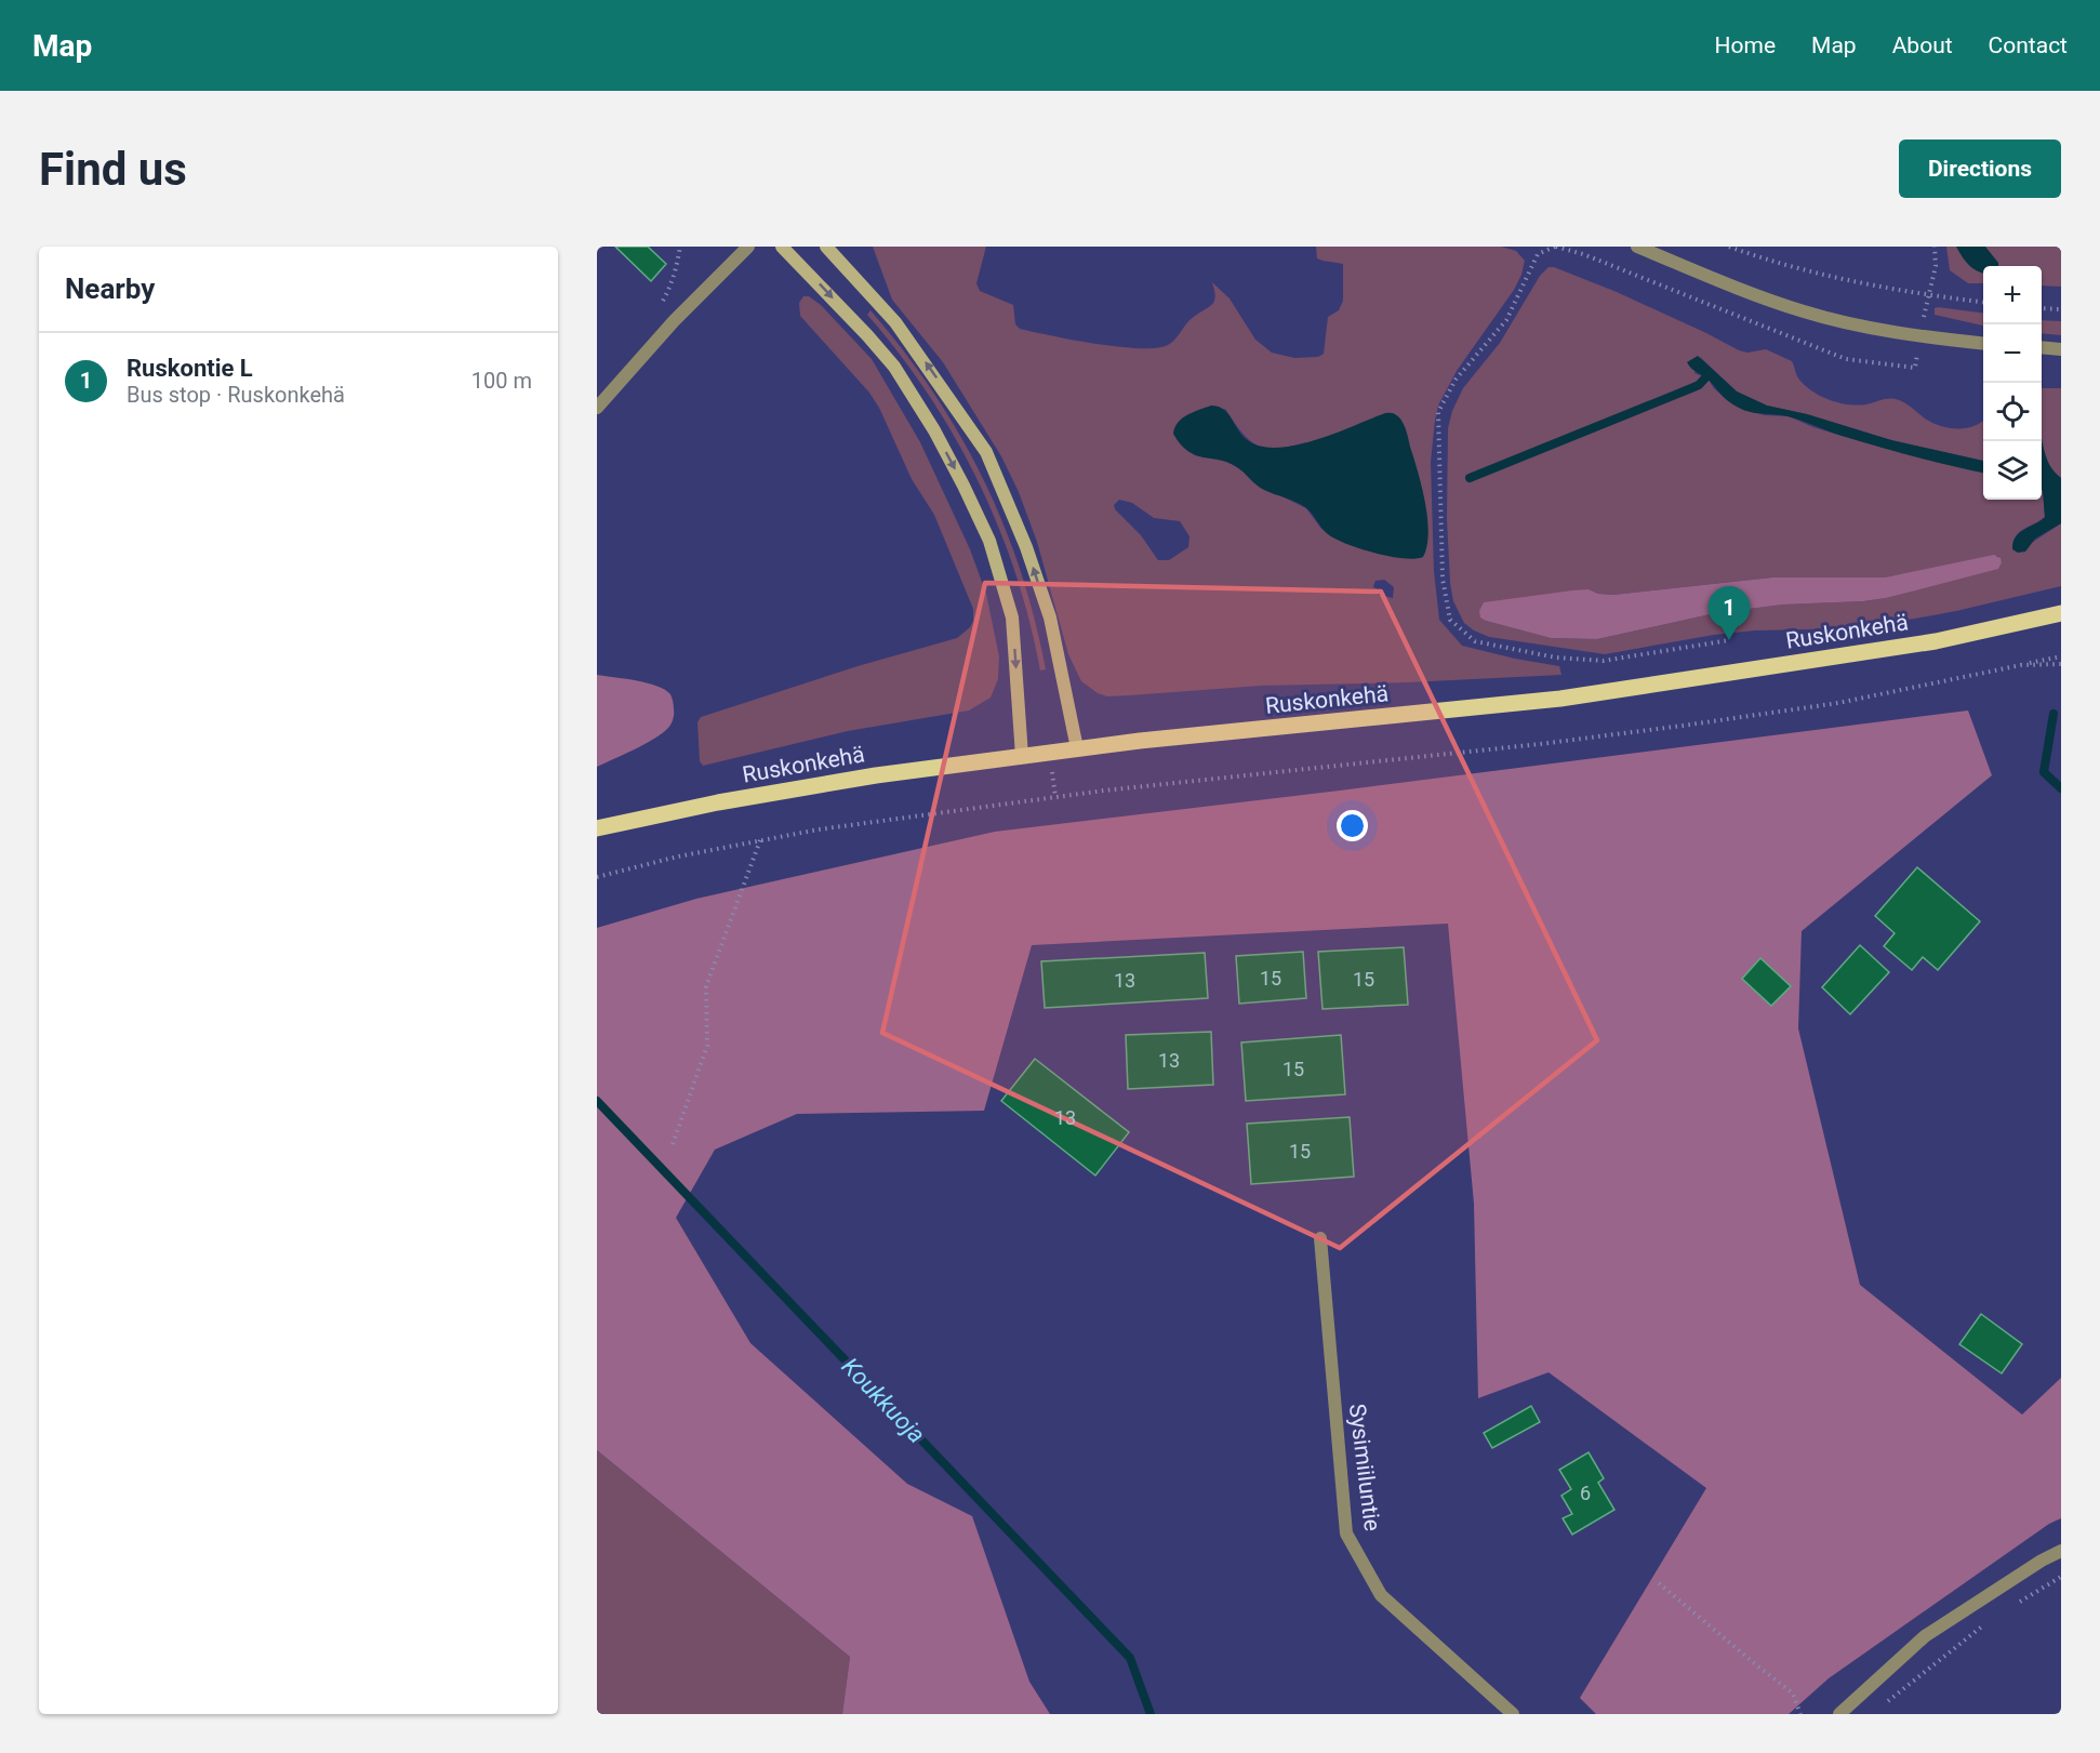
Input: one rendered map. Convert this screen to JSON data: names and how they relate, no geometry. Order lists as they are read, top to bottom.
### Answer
{
  "streets": {
    "main road": ["Ruskonkehä"],
    "street": ["Sysimiiluntie"]
  },
  "water": ["Koukkuoja"],
  "house_numbers": [
    "15",
    "15",
    "13",
    "13",
    "15",
    "13",
    "15",
    "6"
  ],
  "page": {
    "header": "Map",
    "nav": [
      "Home",
      "Map",
      "About",
      "Contact"
    ],
    "buttons": "Directions",
    "title": "Find us",
    "heading": "Nearby",
    "map_buttons": ["+", "−"],
    "list": [
      {
        "mark": "1",
        "name": "Ruskontie L",
        "note": "Bus stop · Ruskonkehä",
        "value": "100 m"
      }
    ],
    "pins": "1"
  }
}
